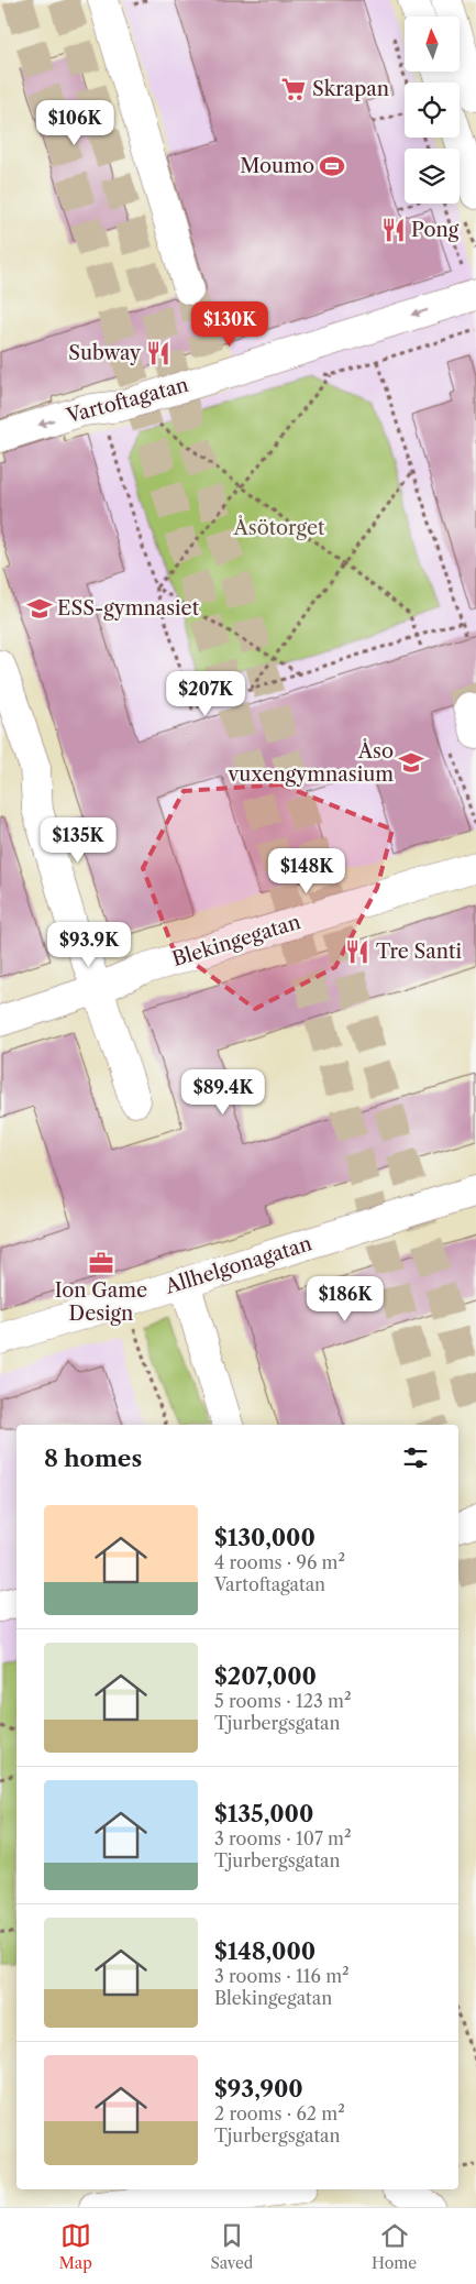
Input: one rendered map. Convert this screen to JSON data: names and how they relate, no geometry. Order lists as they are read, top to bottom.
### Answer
{
  "streets": {
    "street": ["Vartoftagatan", "Blekingegatan", "Allhelgonagatan"]
  },
  "one_way": ["Vartoftagatan"],
  "parks": ["Åsötorget"],
  "places": {
    "supermarket": ["Skrapan"],
    "sports": ["Moumo"],
    "restaurant": ["Pong", "Subway", "Tre Santi"],
    "school or university": ["ESS-gymnasiet", "Åso vuxengymnasium"],
    "office": ["Ion Game Design"]
  },
  "north": "top",
  "page": {
    "price": [
      "$106K",
      "$130K",
      "$207K",
      "$135K",
      "$148K",
      "$93.9K",
      "$89.4K",
      "$186K"
    ],
    "heading": "8 homes",
    "list": [
      {
        "name": "$130,000",
        "note": "4 rooms · 96 m² · Vartoftagatan"
      },
      {
        "name": "$207,000",
        "note": "5 rooms · 123 m² · Tjurbergsgatan"
      },
      {
        "name": "$135,000",
        "note": "3 rooms · 107 m² · Tjurbergsgatan"
      },
      {
        "name": "$148,000",
        "note": "3 rooms · 116 m² · Blekingegatan"
      },
      {
        "name": "$93,900",
        "note": "2 rooms · 62 m² · Tjurbergsgatan"
      }
    ],
    "tabs": ["Map", "Saved", "Home"]
  }
}
